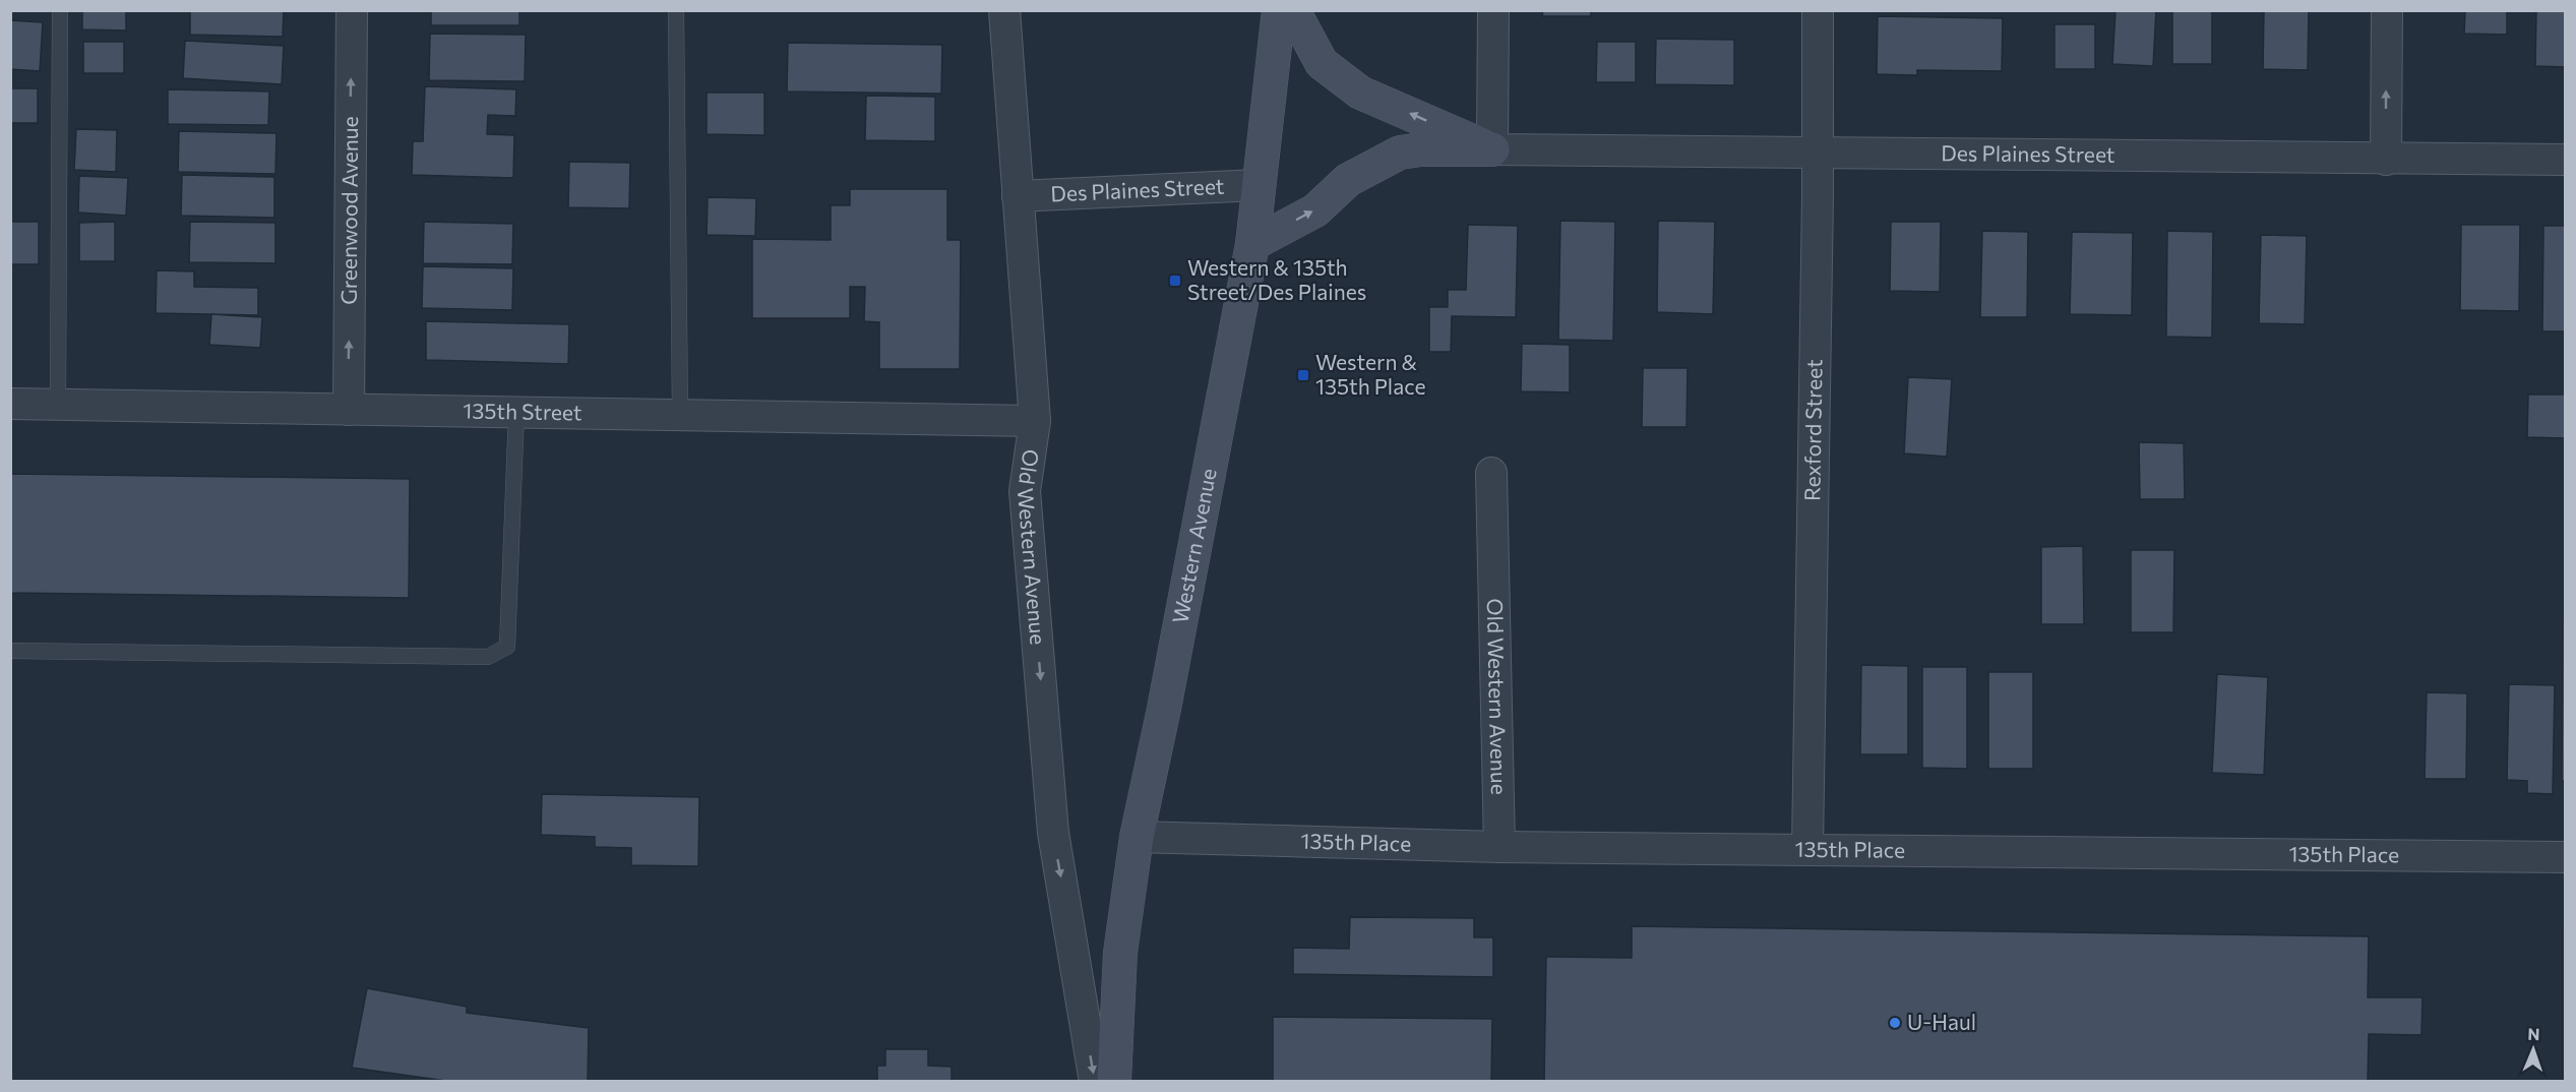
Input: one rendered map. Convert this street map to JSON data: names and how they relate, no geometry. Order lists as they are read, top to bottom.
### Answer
{
  "streets": {
    "main road": ["Western Avenue"],
    "street": [
      "Des Plaines Street",
      "Greenwood Avenue",
      "135th Street",
      "Rexford Street",
      "Old Western Avenue",
      "135th Place"
    ]
  },
  "crossings": [
    ["Des Plaines Street", "Rexford Street"],
    ["Des Plaines Street", "Western Avenue"],
    ["Des Plaines Street", "Old Western Avenue"],
    ["Greenwood Avenue", "135th Street"],
    ["135th Street", "Old Western Avenue"],
    ["Rexford Street", "135th Place"],
    ["Western Avenue", "135th Place"],
    ["Old Western Avenue", "135th Place"]
  ],
  "one_way": ["Greenwood Avenue", "Old Western Avenue"],
  "places": {
    "transit": ["Western & 135th Street/Des Plaines", "Western & 135th Place"],
    "other": ["U-Haul"]
  },
  "north": "top"
}
